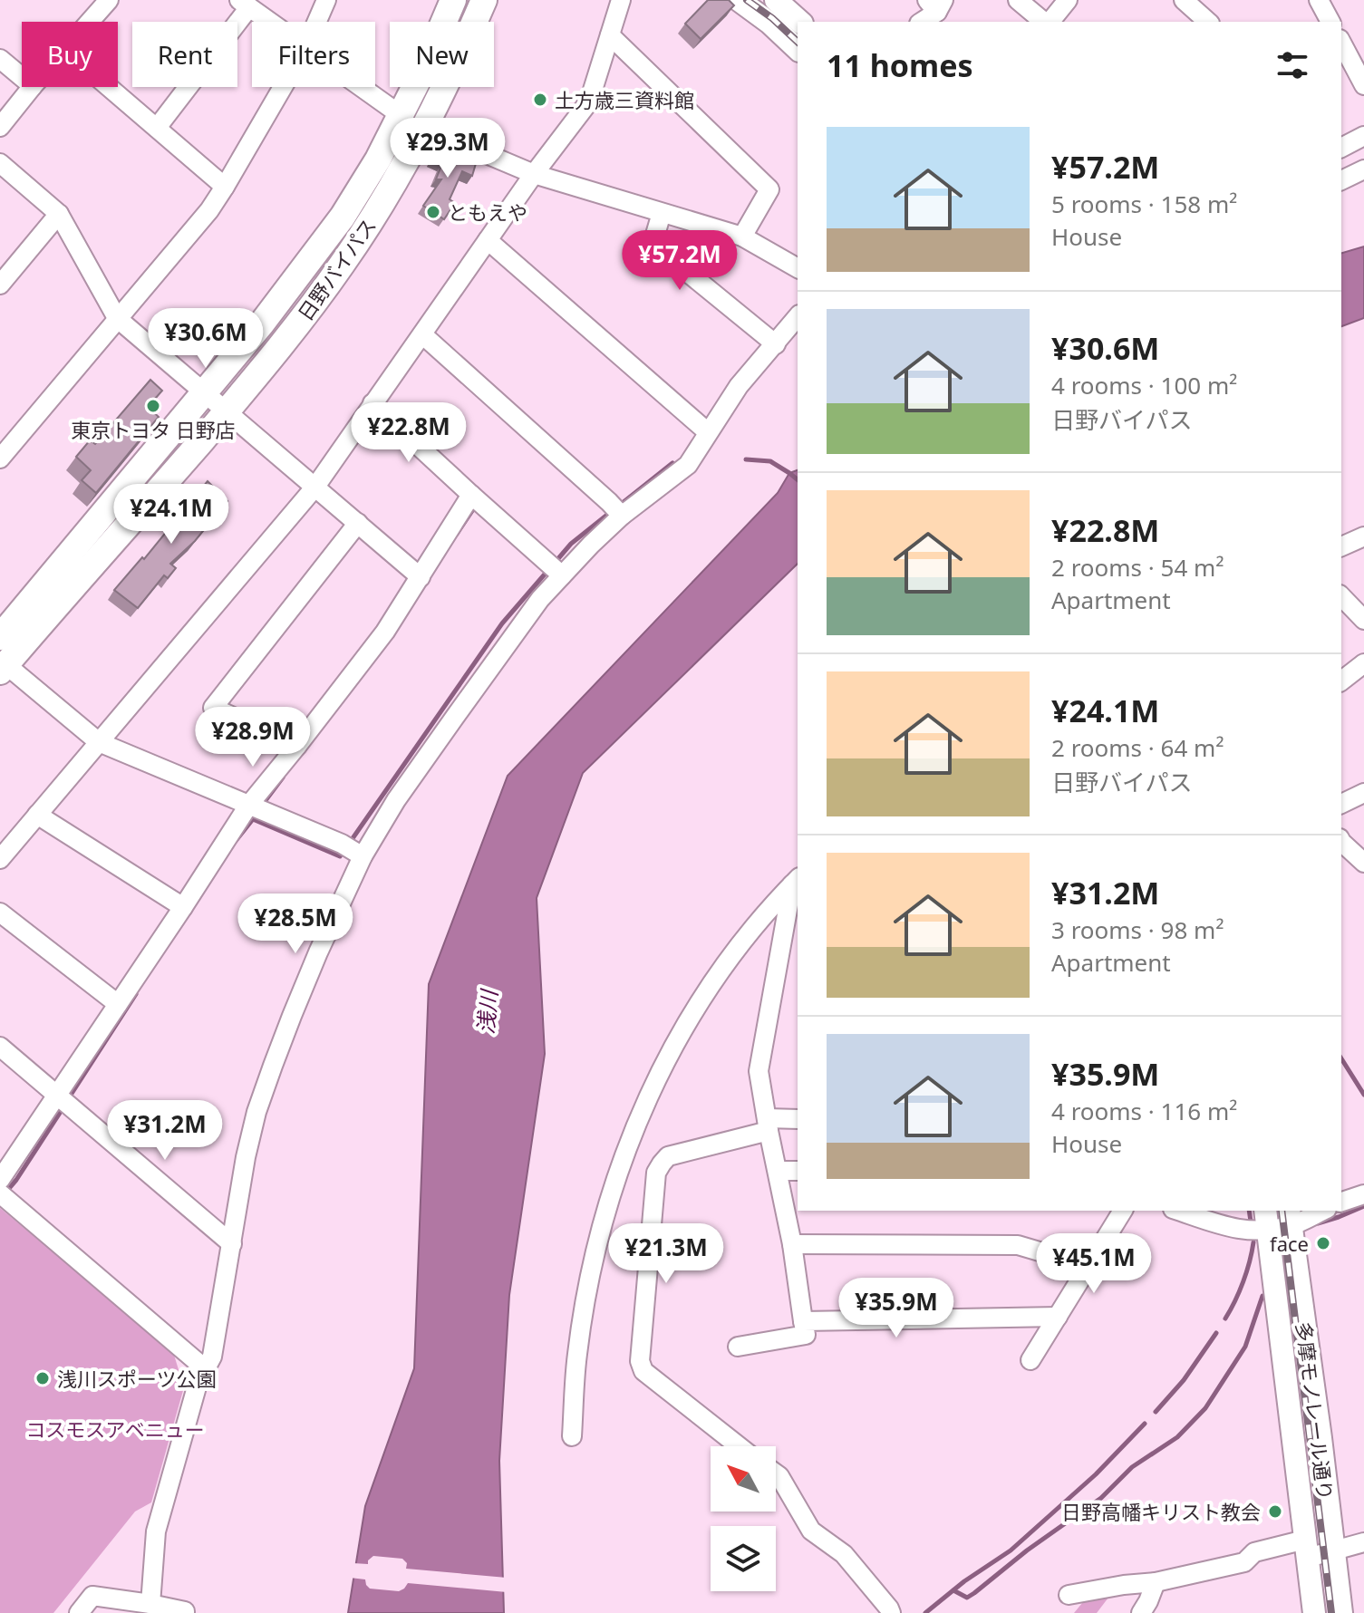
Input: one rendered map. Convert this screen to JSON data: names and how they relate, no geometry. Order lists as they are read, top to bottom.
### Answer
{
  "streets": {
    "highway": ["日野バイパス"],
    "main road": ["多摩モノレール通り"]
  },
  "water": ["浅川"],
  "parks": ["コスモスアベニュー"],
  "places": [
    "土方歳三資料館",
    "ともえや",
    "東京トヨタ 日野店",
    "face",
    "浅川スポーツ公園",
    "日野高幡キリスト教会"
  ],
  "north": "top left",
  "page": {
    "chip": [
      "Buy",
      "Rent",
      "Filters",
      "New"
    ],
    "heading": "11 homes",
    "list": [
      {
        "name": "¥57.2M",
        "note": "5 rooms · 158 m² · House"
      },
      {
        "name": "¥30.6M",
        "note": "4 rooms · 100 m² · 日野バイパス"
      },
      {
        "name": "¥22.8M",
        "note": "2 rooms · 54 m² · Apartment"
      },
      {
        "name": "¥24.1M",
        "note": "2 rooms · 64 m² · 日野バイパス"
      },
      {
        "name": "¥31.2M",
        "note": "3 rooms · 98 m² · Apartment"
      },
      {
        "name": "¥35.9M",
        "note": "4 rooms · 116 m² · House"
      }
    ],
    "price": [
      "¥29.3M",
      "¥57.2M",
      "¥30.6M",
      "¥22.8M",
      "¥24.1M",
      "¥28.9M",
      "¥28.5M",
      "¥31.2M",
      "¥21.3M",
      "¥45.1M",
      "¥35.9M"
    ]
  }
}
